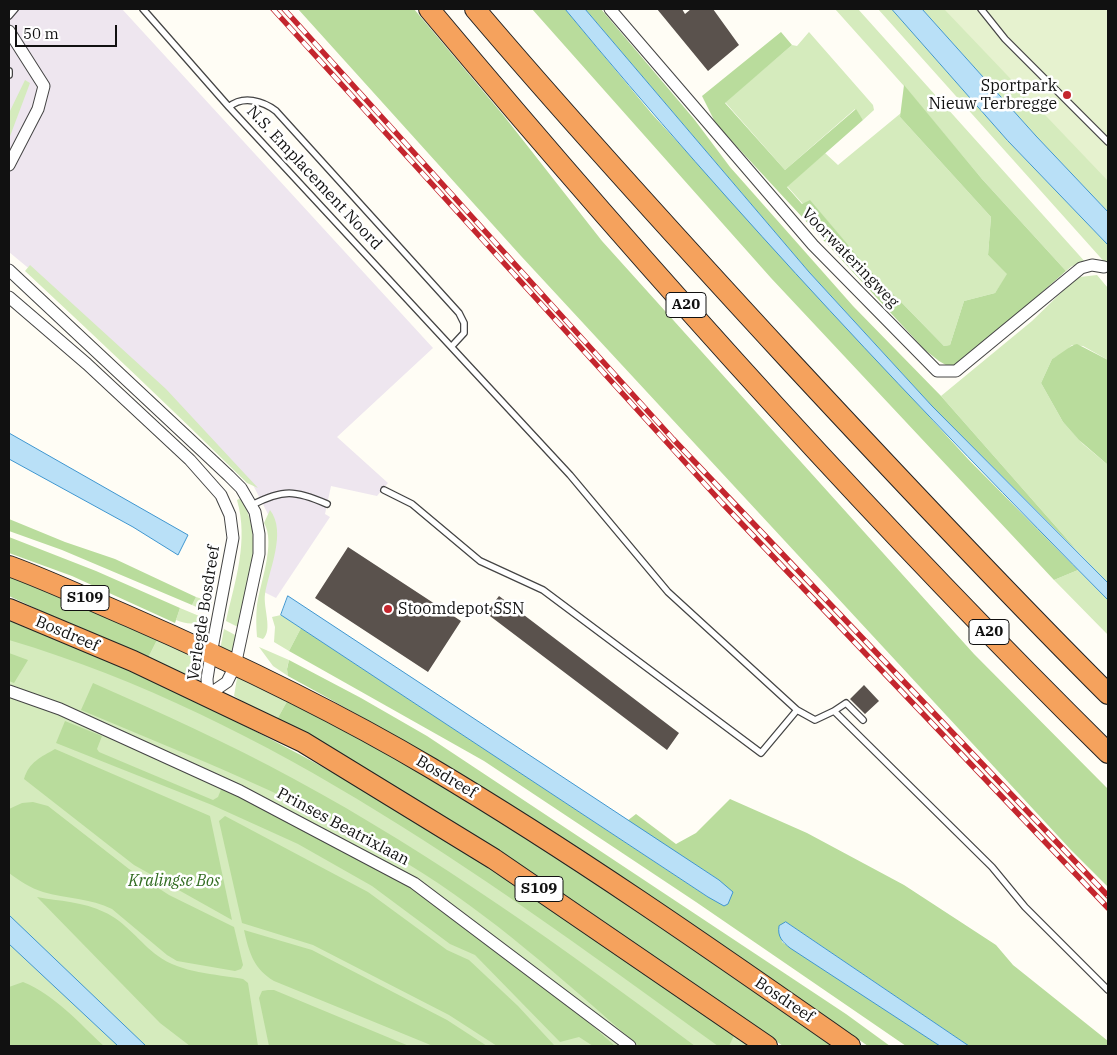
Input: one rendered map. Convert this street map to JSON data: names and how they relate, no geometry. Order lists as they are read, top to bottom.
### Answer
{
  "streets": {
    "highway": ["A20", "S109", "Bosdreef"],
    "street": ["Voorwateringweg", "Verlegde Bosdreef", "Prinses Beatrixlaan"],
    "lane": ["N.S. Emplacement Noord"]
  },
  "crossings": [
    ["Verlegde Bosdreef", "Bosdreef"]
  ],
  "parks": ["Kralingse Bos"],
  "places": ["Sportpark Nieuw Terbregge", "Stoomdepot SSN"],
  "scale_bar": "50 m"
}
